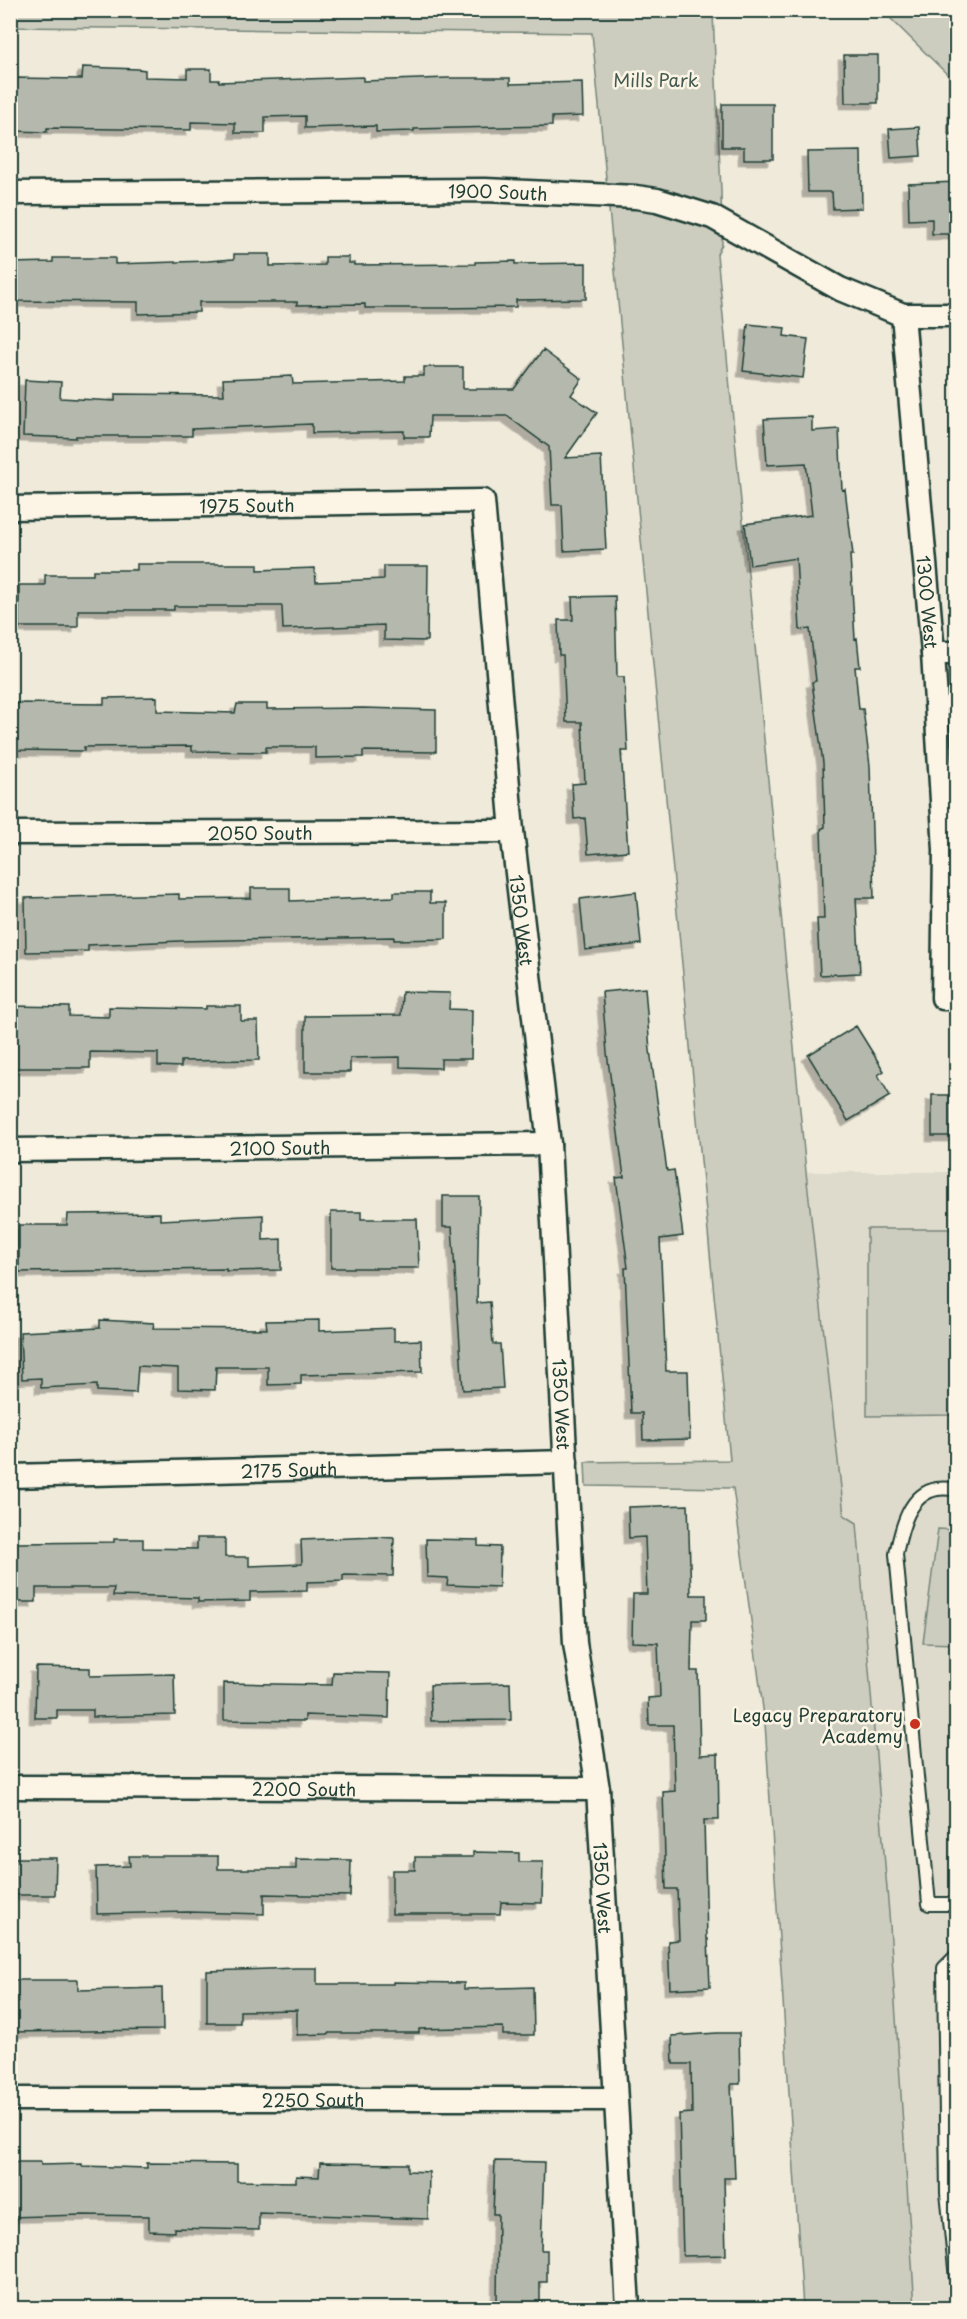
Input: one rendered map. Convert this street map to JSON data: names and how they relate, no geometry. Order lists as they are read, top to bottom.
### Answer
{
  "streets": {
    "street": [
      "1900 South",
      "1975 South",
      "1300 West",
      "2050 South",
      "1350 West",
      "2100 South",
      "2175 South",
      "2200 South",
      "2250 South"
    ]
  },
  "crossings": [
    ["1900 South", "1300 West"],
    ["1975 South", "1350 West"],
    ["2050 South", "1350 West"],
    ["1350 West", "2100 South"],
    ["1350 West", "2175 South"],
    ["1350 West", "2200 South"],
    ["1350 West", "2250 South"]
  ],
  "parks": ["Mills Park"],
  "places": ["Legacy Preparatory Academy"]
}
